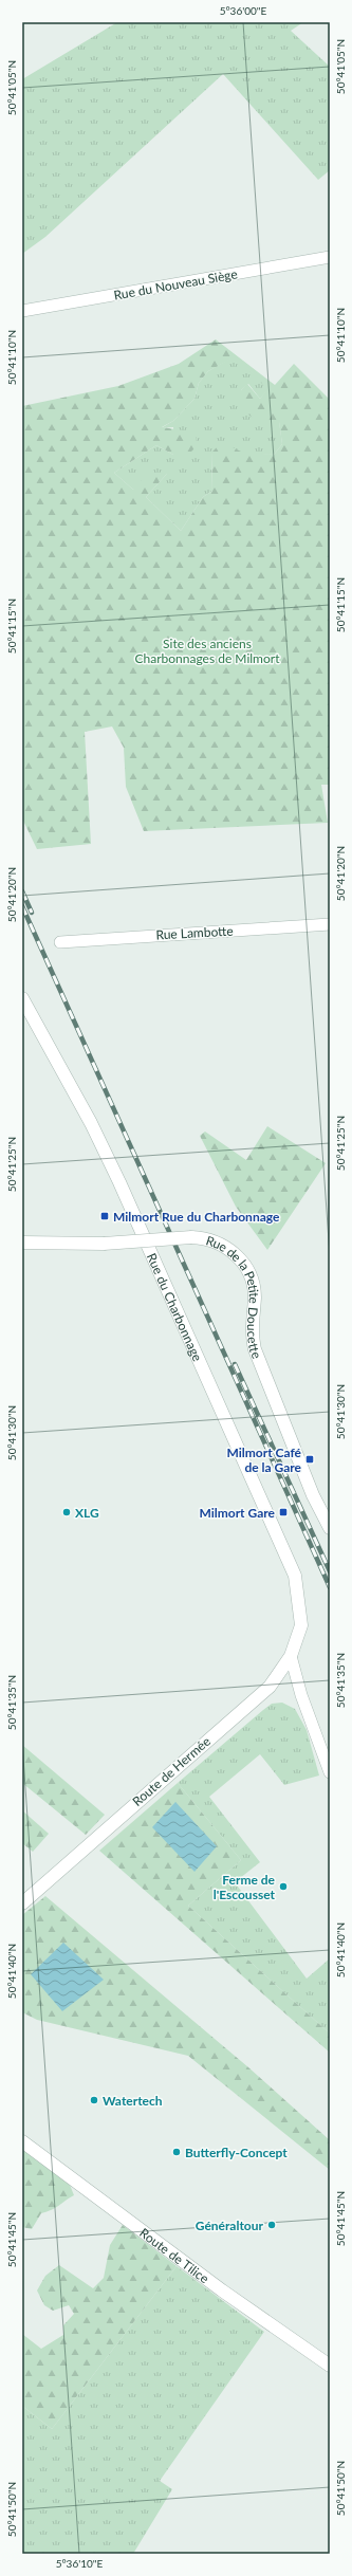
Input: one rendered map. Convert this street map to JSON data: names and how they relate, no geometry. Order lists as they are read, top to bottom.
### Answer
{
  "streets": {
    "street": [
      "Rue du Nouveau Siège",
      "Rue Lambotte",
      "Rue de la Petite Doucette",
      "Rue du Charbonnage",
      "Route de Hermée",
      "Route de Tilice"
    ]
  },
  "crossings": [
    ["Rue du Charbonnage", "Route de Hermée"]
  ],
  "parks": ["Site des anciens Charbonnages de Milmort"],
  "places": {
    "transit": ["Milmort Rue du Charbonnage", "Milmort Café de la Gare", "Milmort Gare"],
    "other": [
      "XLG",
      "Ferme de l'Escousset",
      "Watertech",
      "Butterfly-Concept",
      "Généraltour"
    ]
  },
  "coordinates": [
    "5°36'00\"E",
    "50°41'05\"N",
    "50°41'10\"N",
    "50°41'15\"N",
    "50°41'20\"N",
    "50°41'25\"N",
    "50°41'30\"N",
    "50°41'35\"N",
    "50°41'40\"N",
    "50°41'45\"N",
    "50°41'50\"N",
    "5°36'10\"E"
  ]
}
